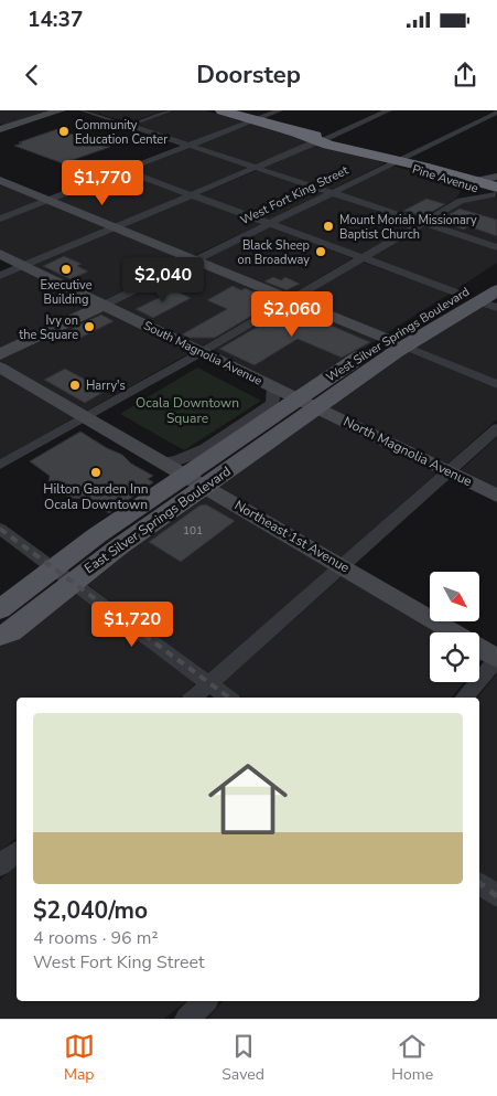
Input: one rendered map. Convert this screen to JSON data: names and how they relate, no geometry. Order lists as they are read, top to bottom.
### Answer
{
  "streets": {
    "highway": ["Pine Avenue"],
    "main road": [
      "West Silver Springs Boulevard",
      "South Magnolia Avenue",
      "North Magnolia Avenue",
      "East Silver Springs Boulevard",
      "Northeast 1st Avenue"
    ],
    "street": ["West Fort King Street"]
  },
  "crossings": [
    ["Pine Avenue", "West Fort King Street"],
    ["West Fort King Street", "South Magnolia Avenue"],
    ["West Silver Springs Boulevard", "South Magnolia Avenue"],
    ["West Silver Springs Boulevard", "North Magnolia Avenue"],
    ["West Silver Springs Boulevard", "East Silver Springs Boulevard"],
    ["South Magnolia Avenue", "North Magnolia Avenue"],
    ["South Magnolia Avenue", "East Silver Springs Boulevard"],
    ["North Magnolia Avenue", "East Silver Springs Boulevard"],
    ["East Silver Springs Boulevard", "Northeast 1st Avenue"]
  ],
  "parks": ["Ocala Downtown Square"],
  "places": [
    "Community Education Center",
    "Mount Moriah Missionary Baptist Church",
    "Black Sheep on Broadway",
    "Executive Building",
    "Ivy on the Square",
    "Harry's",
    "Hilton Garden Inn Ocala Downtown"
  ],
  "house_numbers": ["101"],
  "north": "bottom right",
  "page": {
    "status": "14:37",
    "header": "Doorstep",
    "price": [
      "$1,770",
      "$2,040",
      "$2,060",
      "$1,720"
    ],
    "list": [
      {
        "name": "$2,040/mo",
        "note": "4 rooms · 96 m² · West Fort King Street"
      }
    ],
    "tabs": ["Map", "Saved", "Home"]
  }
}
